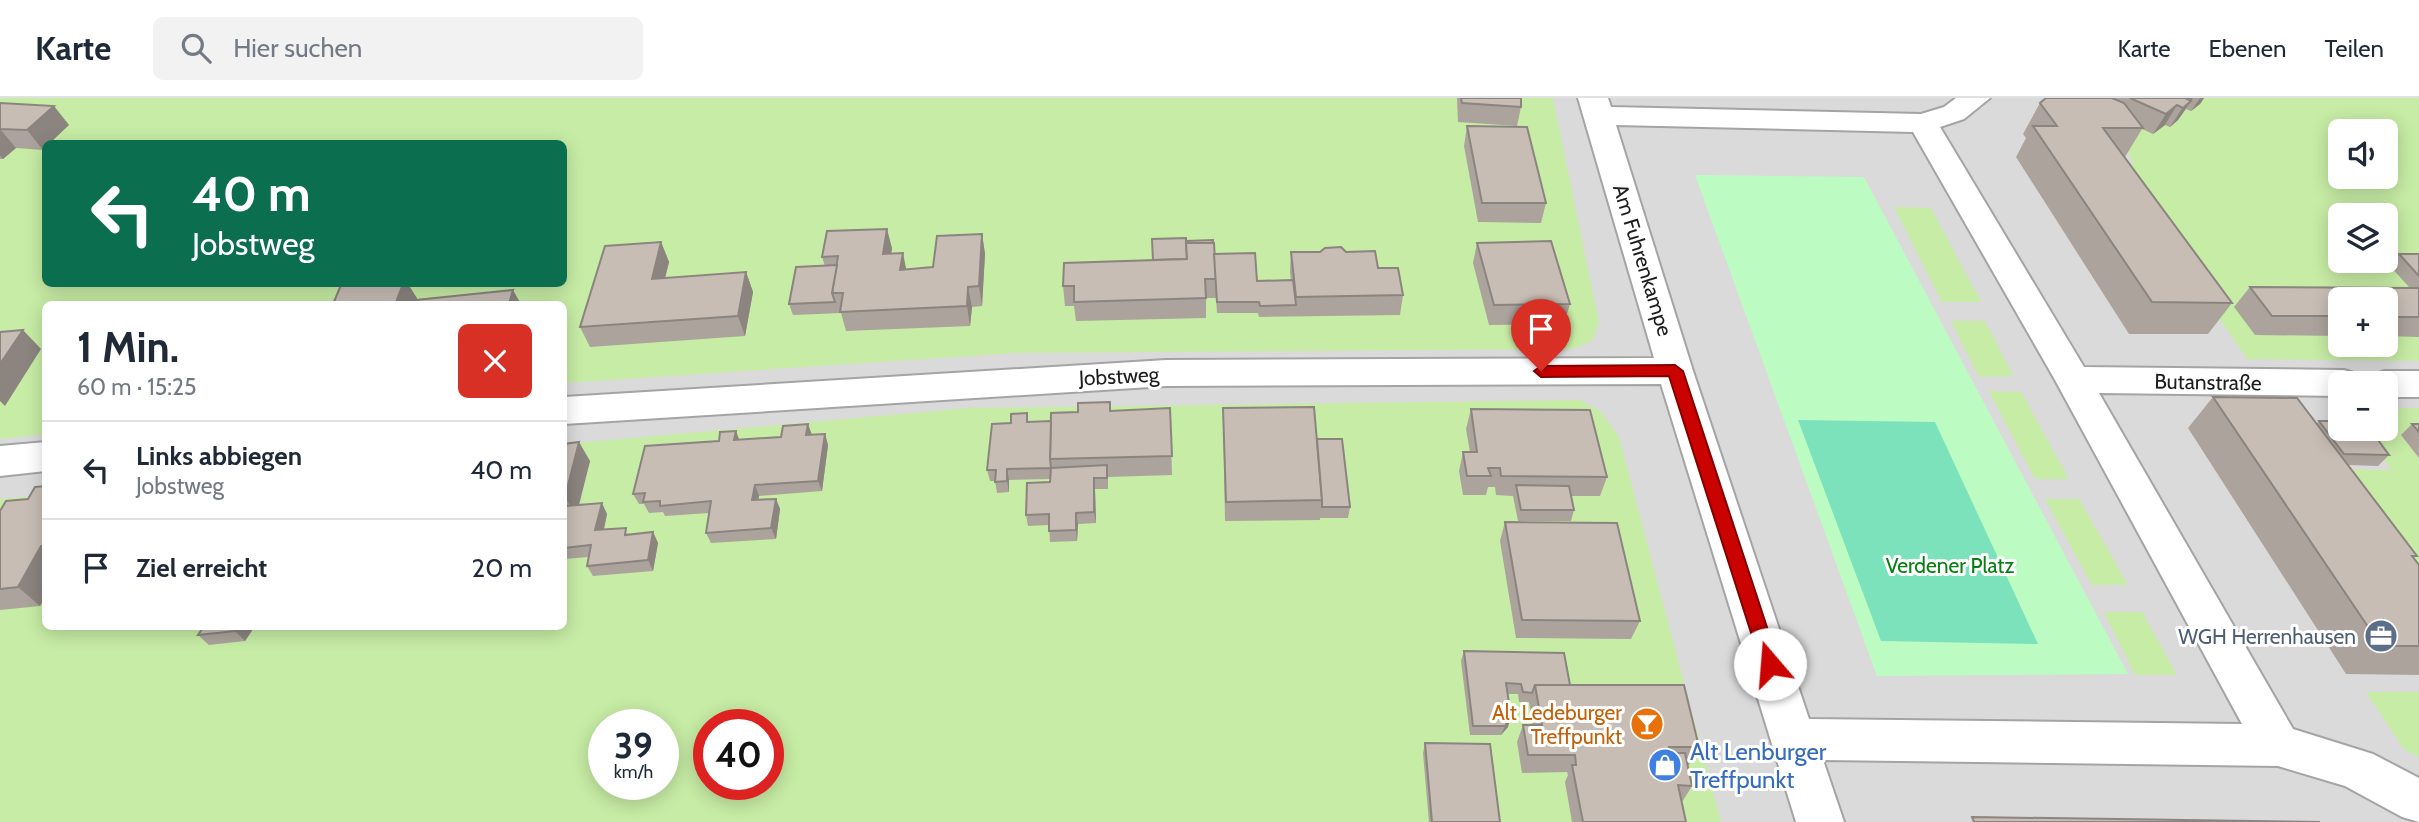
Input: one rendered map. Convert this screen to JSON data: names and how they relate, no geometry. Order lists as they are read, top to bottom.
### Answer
{
  "streets": {
    "street": ["Am Fuhrenkampe", "Jobstweg", "Butanstraße"]
  },
  "crossings": [
    ["Am Fuhrenkampe", "Jobstweg"]
  ],
  "parks": ["Verdener Platz"],
  "places": {
    "office": ["WGH Herrenhausen"],
    "bar": ["Alt Ledeburger Treffpunkt"],
    "shop": ["Alt Lenburger Treffpunkt"]
  },
  "page": {
    "header": "Karte",
    "search": "Hier suchen",
    "nav": ["Karte", "Ebenen", "Teilen"],
    "map_buttons": ["+", "−"],
    "turn": ["40 m", "Jobstweg"],
    "heading": ["1 Min.", "60 m · 15:25"],
    "list": [
      {
        "name": "Links abbiegen",
        "note": "Jobstweg",
        "value": "40 m"
      },
      {
        "name": "Ziel erreicht",
        "value": "20 m"
      }
    ],
    "speed": "39 km/h",
    "limit": "40"
  }
}
